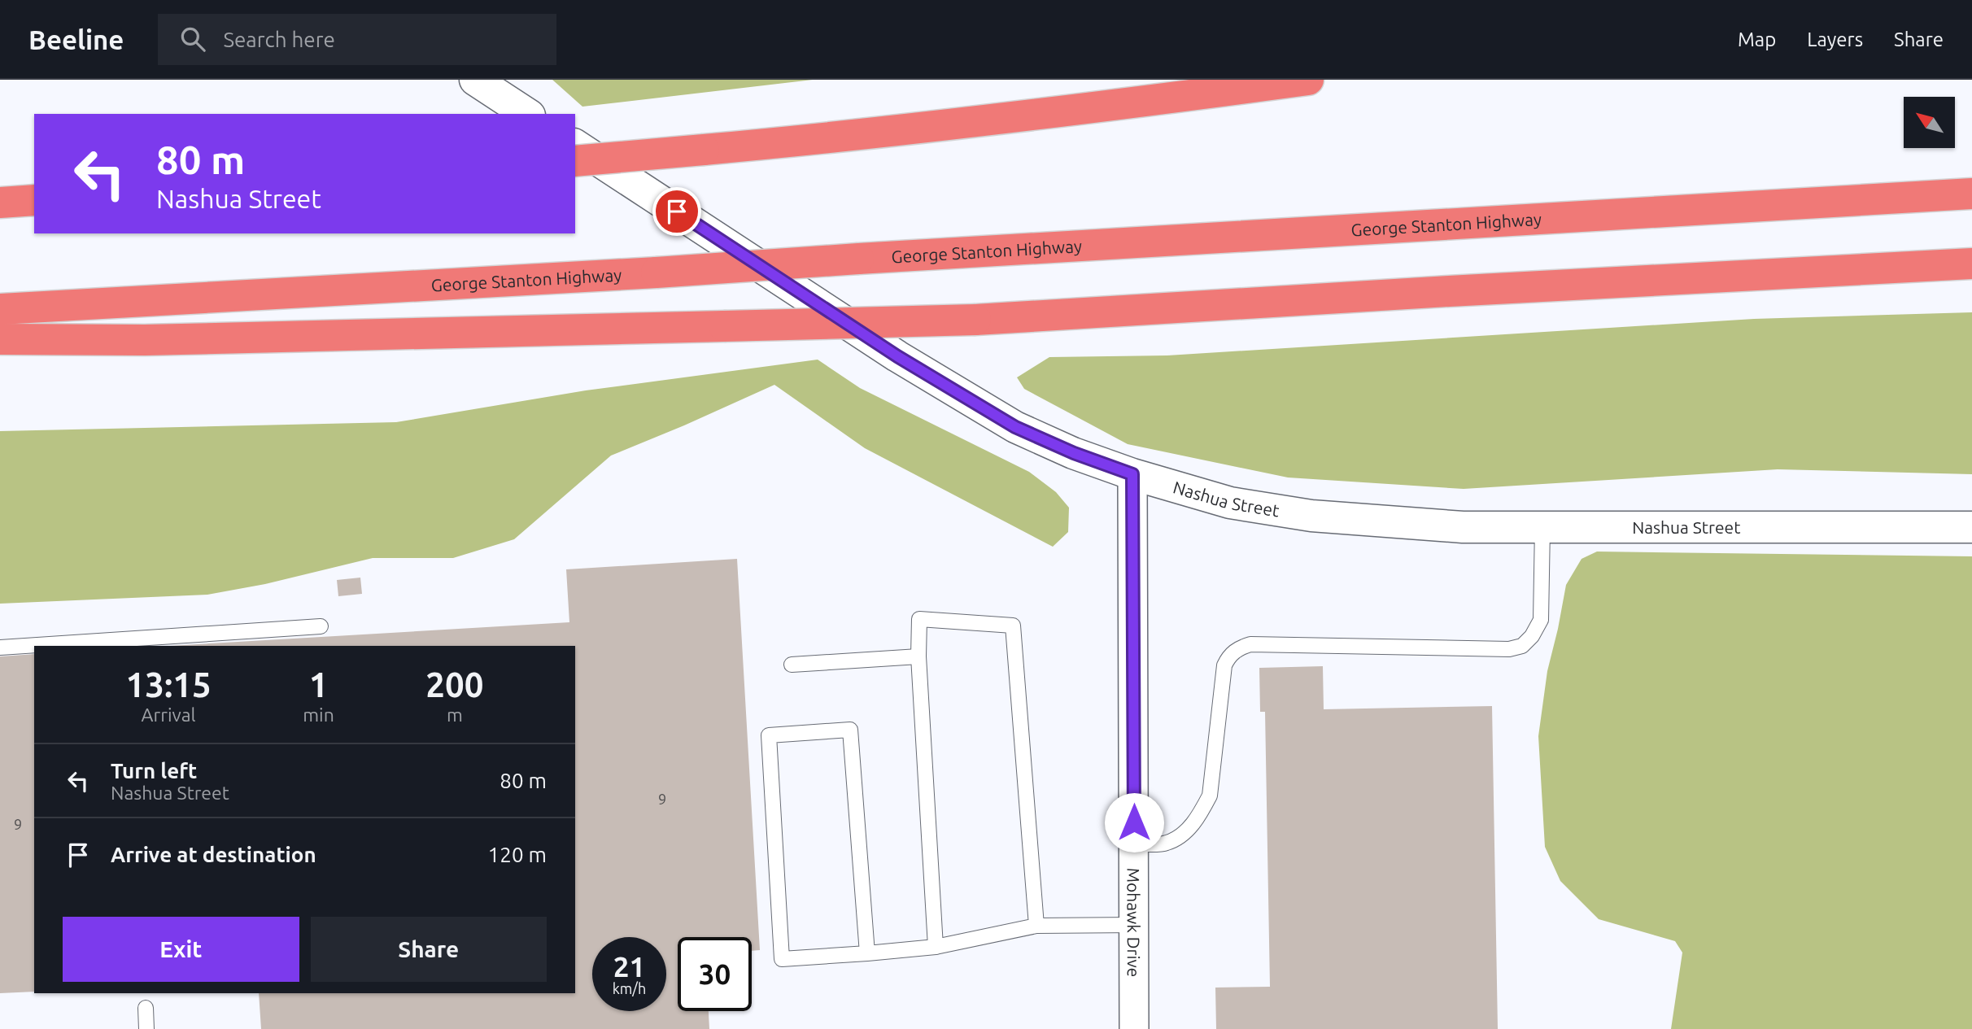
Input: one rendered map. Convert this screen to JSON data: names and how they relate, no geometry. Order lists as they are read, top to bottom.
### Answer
{
  "streets": {
    "highway": ["George Stanton Highway"],
    "main road": ["Nashua Street"],
    "street": ["Mohawk Drive"]
  },
  "crossings": [
    ["Nashua Street", "Mohawk Drive"]
  ],
  "house_numbers": ["9", "9"],
  "north": "top left",
  "page": {
    "header": "Beeline",
    "search": "Search here",
    "nav": ["Map", "Layers", "Share"],
    "turn": ["80 m", "Nashua Street"],
    "eta": [
      "13:15",
      "Arrival",
      "1",
      "min",
      "200",
      "m"
    ],
    "list": [
      {
        "name": "Turn left",
        "note": "Nashua Street",
        "value": "80 m"
      },
      {
        "name": "Arrive at destination",
        "value": "120 m"
      }
    ],
    "buttons": ["Exit", "Share"],
    "speed": "21 km/h",
    "limit": "30"
  }
}
